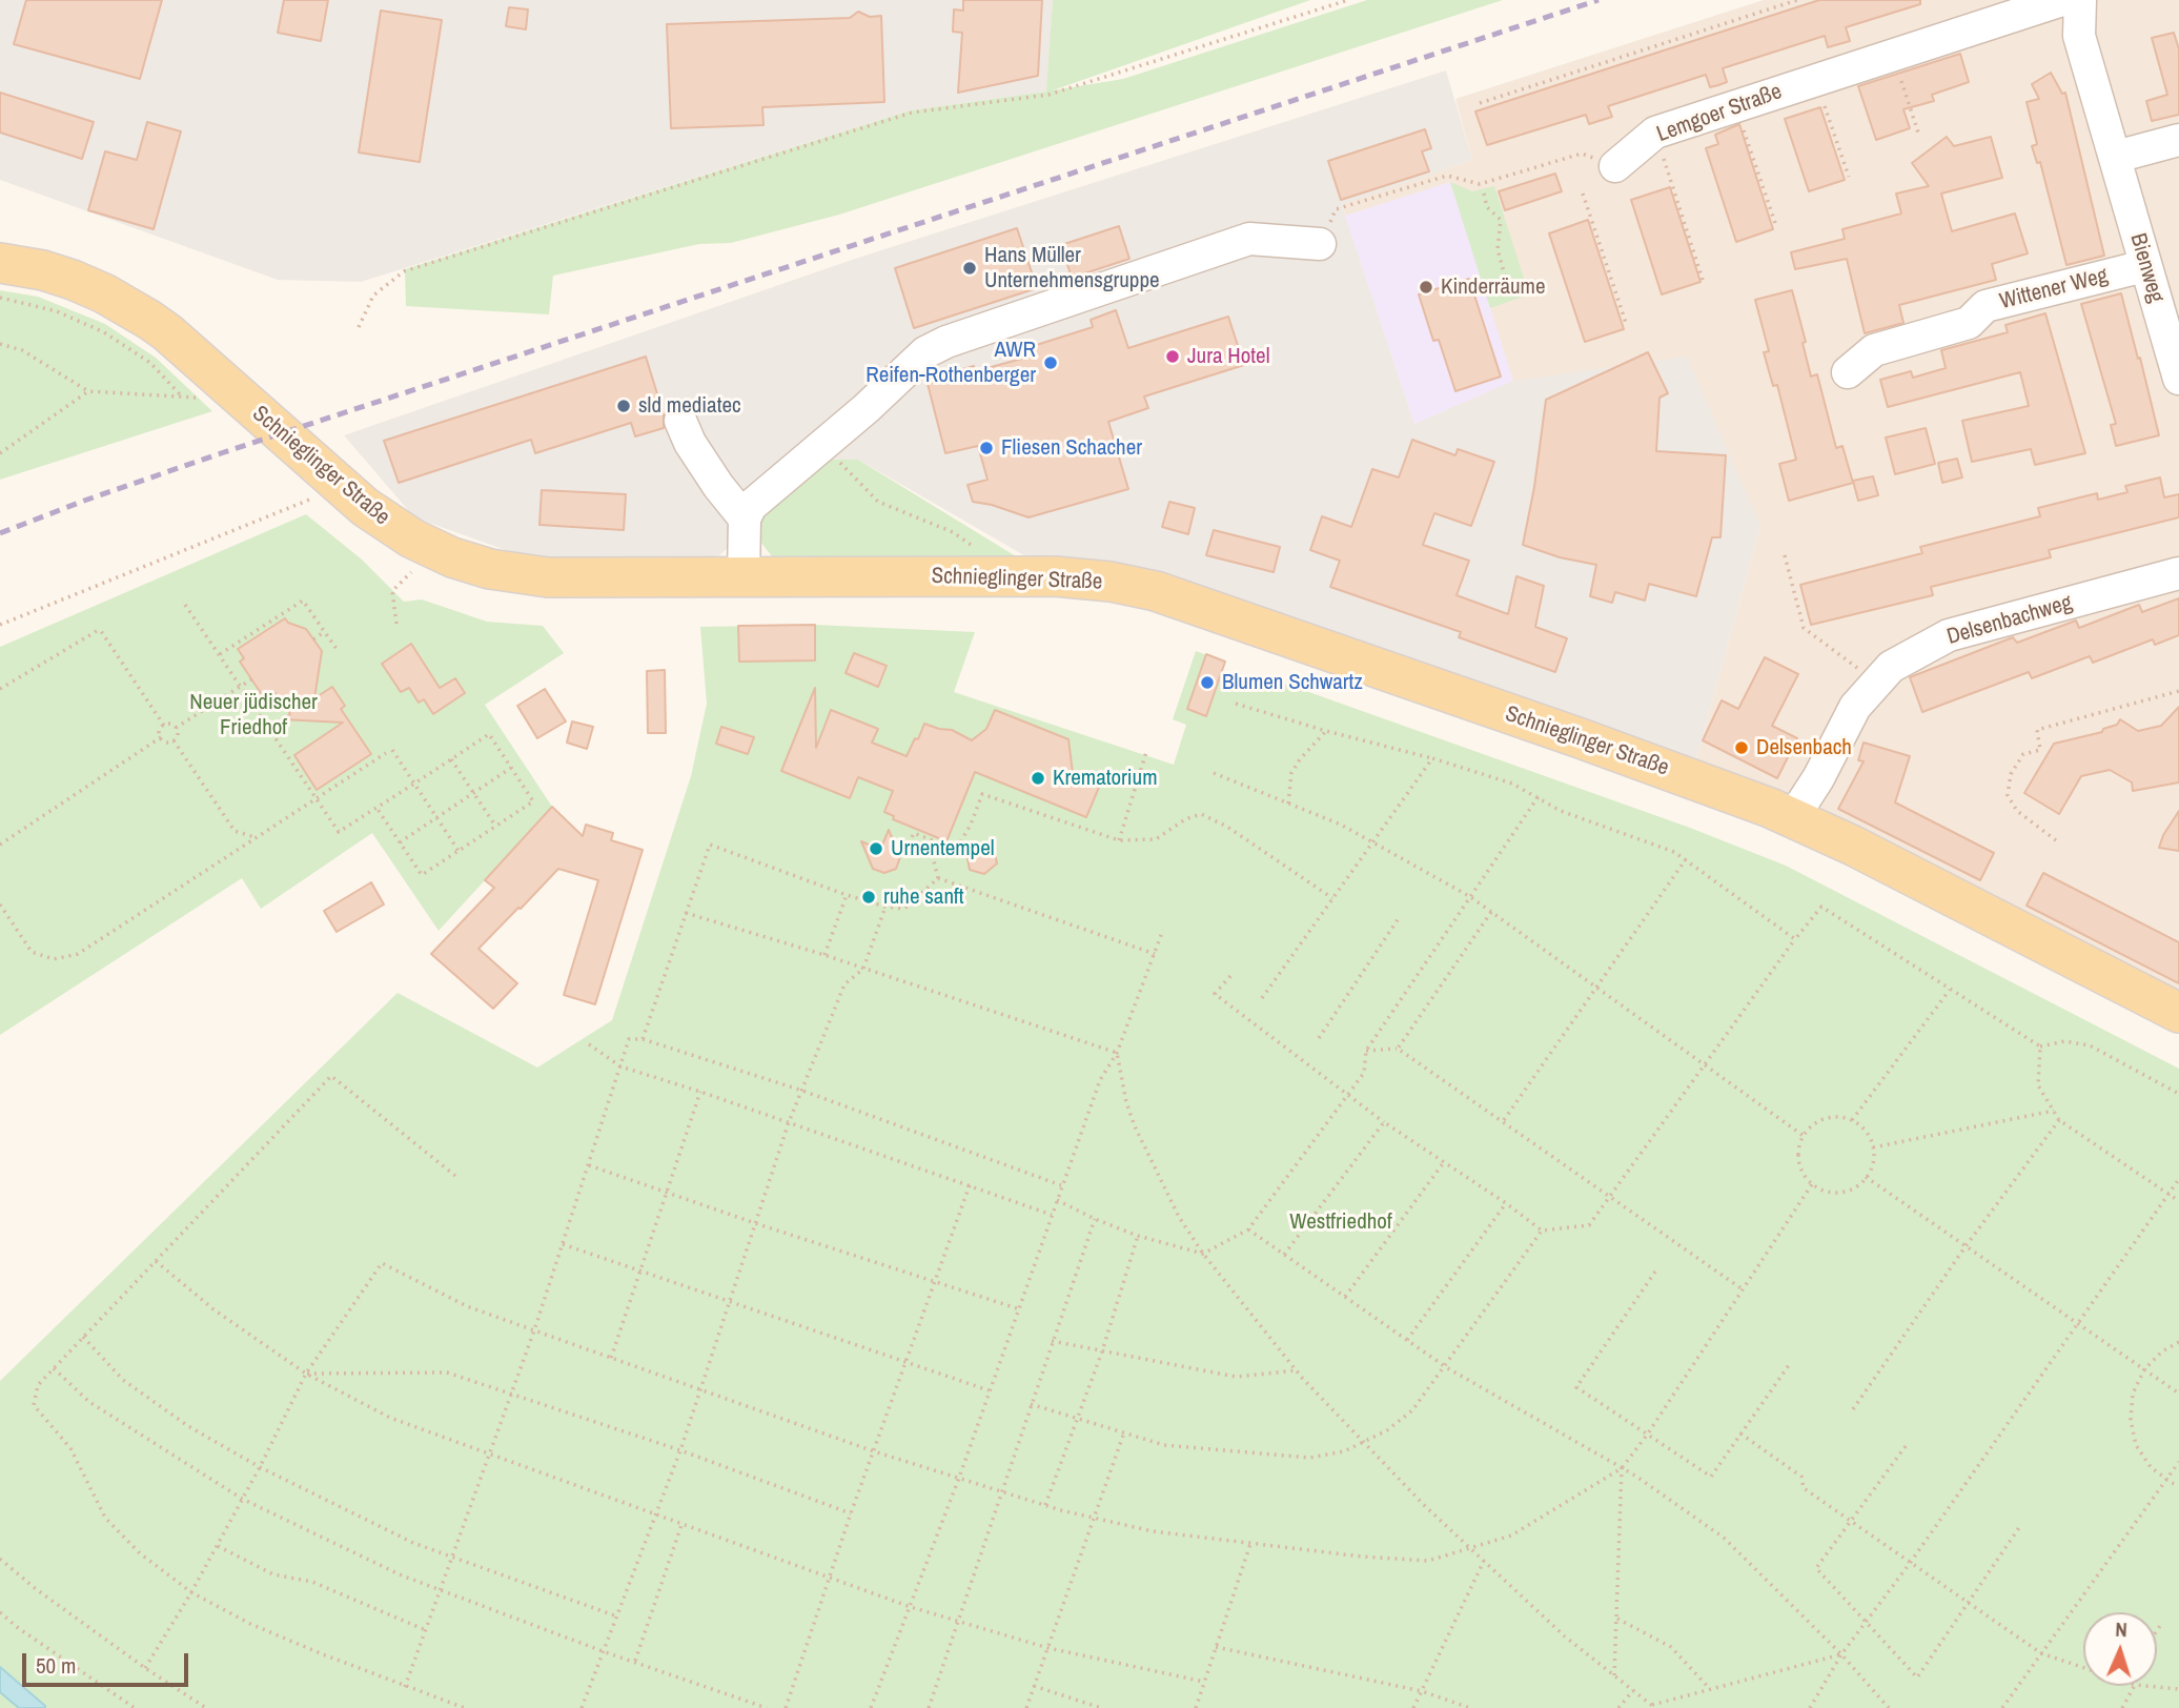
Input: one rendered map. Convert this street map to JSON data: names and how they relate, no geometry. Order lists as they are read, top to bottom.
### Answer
{
  "streets": {
    "main road": ["Schnieglinger Straße"],
    "street": [
      "Lemgoer Straße",
      "Bienweg",
      "Wittener Weg",
      "Delsenbachweg"
    ]
  },
  "crossings": [
    ["Bienweg", "Wittener Weg"],
    ["Schnieglinger Straße", "Delsenbachweg"]
  ],
  "parks": ["Neuer jüdischer Friedhof", "Westfriedhof"],
  "places": [
    "Hans Müller Unternehmensgruppe",
    "Kinderräume",
    "Jura Hotel",
    "AWR Reifen-Rothenberger",
    "sld mediatec",
    "Fliesen Schacher",
    "Blumen Schwartz",
    "Delsenbach",
    "Krematorium",
    "Urnentempel",
    "ruhe sanft"
  ],
  "scale_bar": "50 m",
  "north": "top"
}
